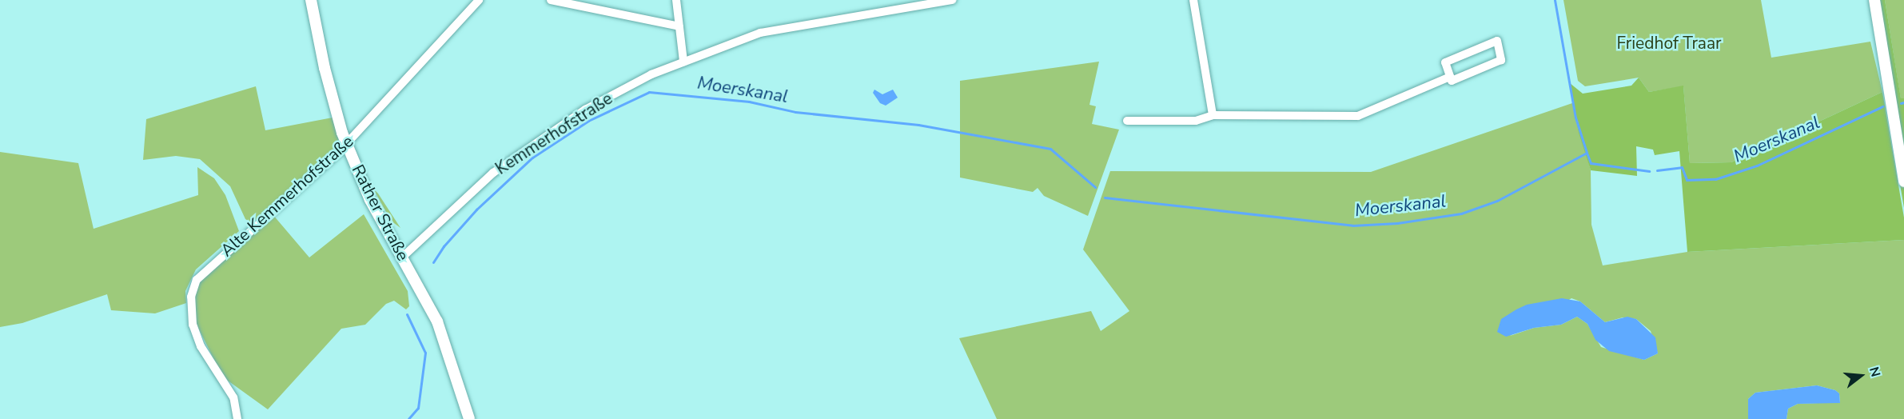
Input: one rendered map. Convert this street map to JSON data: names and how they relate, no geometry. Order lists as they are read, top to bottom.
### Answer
{
  "streets": {
    "street": ["Kemmerhofstraße", "Alte Kemmerhofstraße", "Rather Straße"]
  },
  "crossings": [
    ["Kemmerhofstraße", "Rather Straße"],
    ["Alte Kemmerhofstraße", "Rather Straße"]
  ],
  "water": ["Moerskanal"],
  "parks": ["Friedhof Traar"],
  "north": "right"
}
